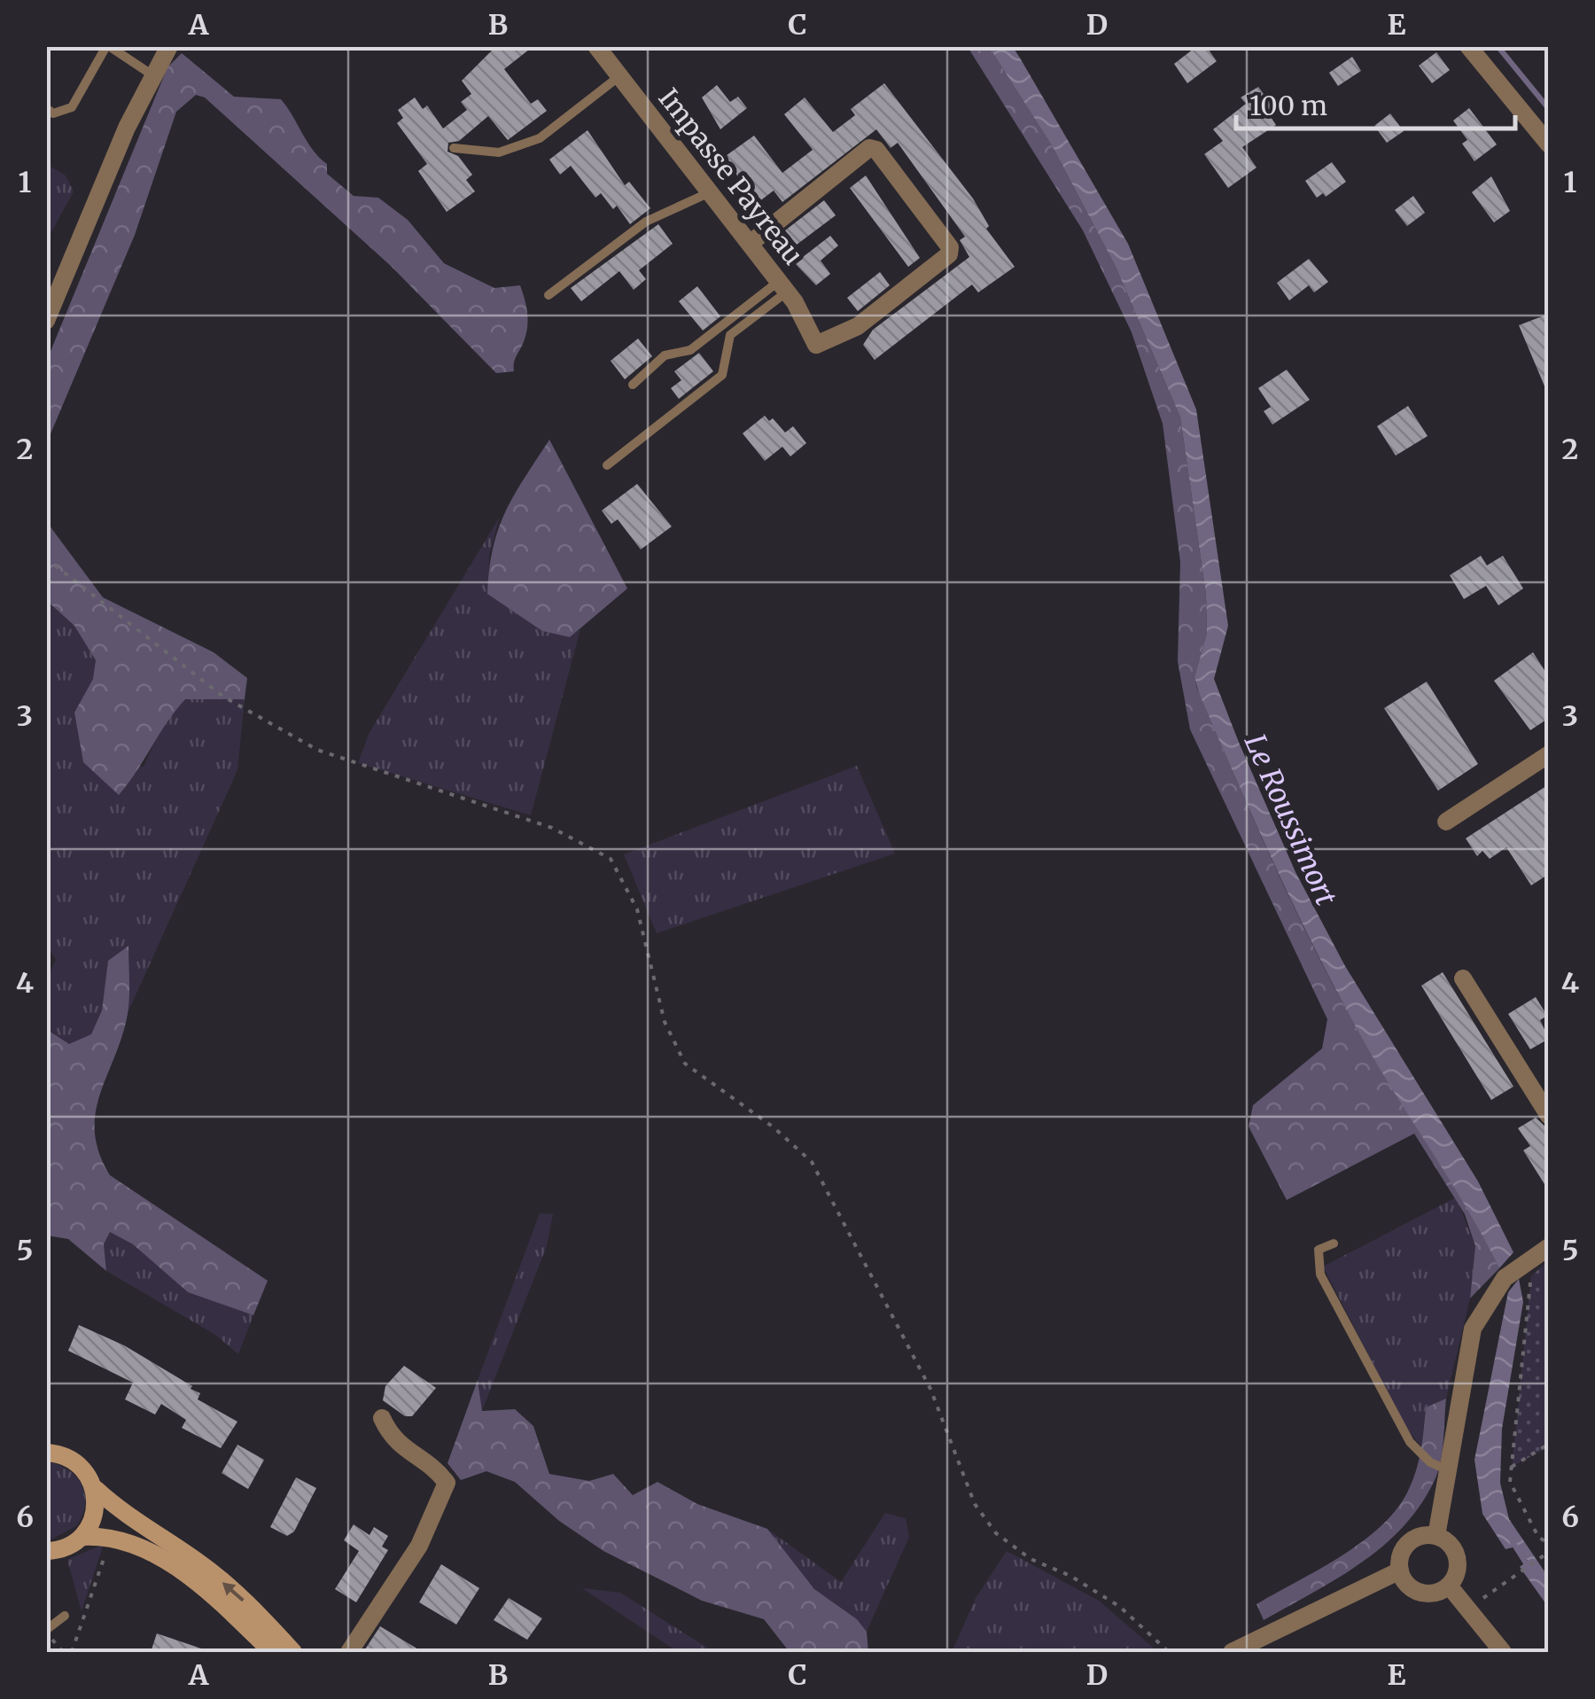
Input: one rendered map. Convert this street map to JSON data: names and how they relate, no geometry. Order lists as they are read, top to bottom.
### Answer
{
  "streets": {
    "street": ["Impasse Payreau"]
  },
  "water": ["Le Roussimort"],
  "scale_bar": "100 m",
  "grid": {
    "columns": [
      "A",
      "B",
      "C",
      "D",
      "E"
    ],
    "rows": [
      "1",
      "2",
      "3",
      "4",
      "5",
      "6"
    ]
  }
}
